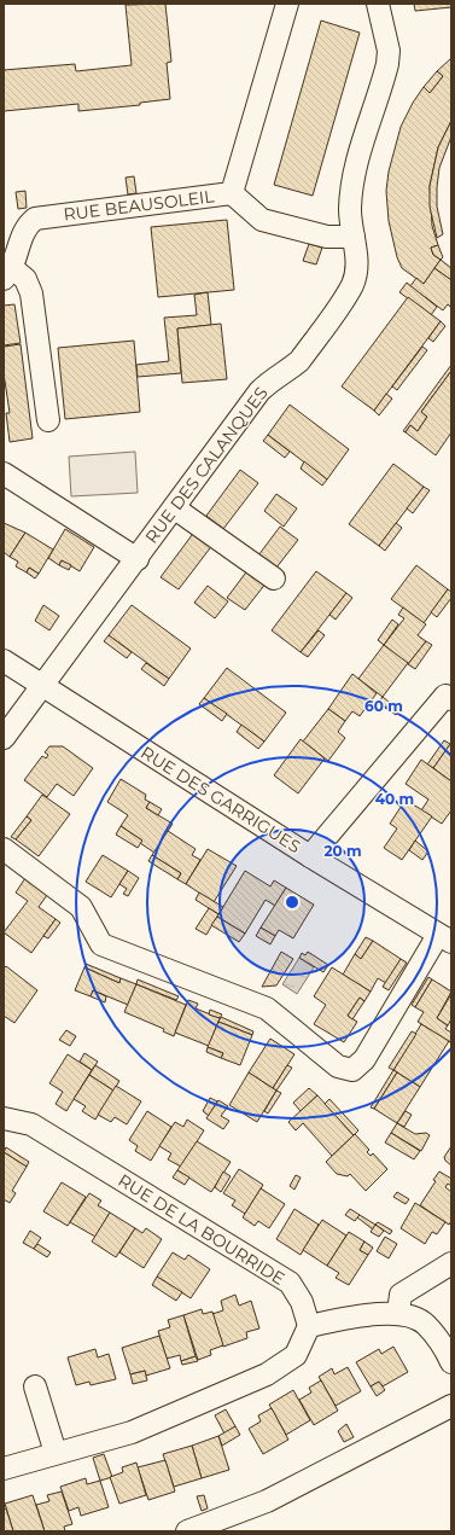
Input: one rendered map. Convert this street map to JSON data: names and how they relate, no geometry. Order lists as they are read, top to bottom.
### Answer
{
  "streets": {
    "street": [
      "RUE BEAUSOLEIL",
      "RUE DES CALANQUES",
      "RUE DES GARRIGUES",
      "RUE DE LA BOURRIDE"
    ]
  },
  "crossings": [
    ["RUE DES CALANQUES", "RUE DES GARRIGUES"]
  ],
  "rings": ["60 m", "40 m", "20 m"]
}
